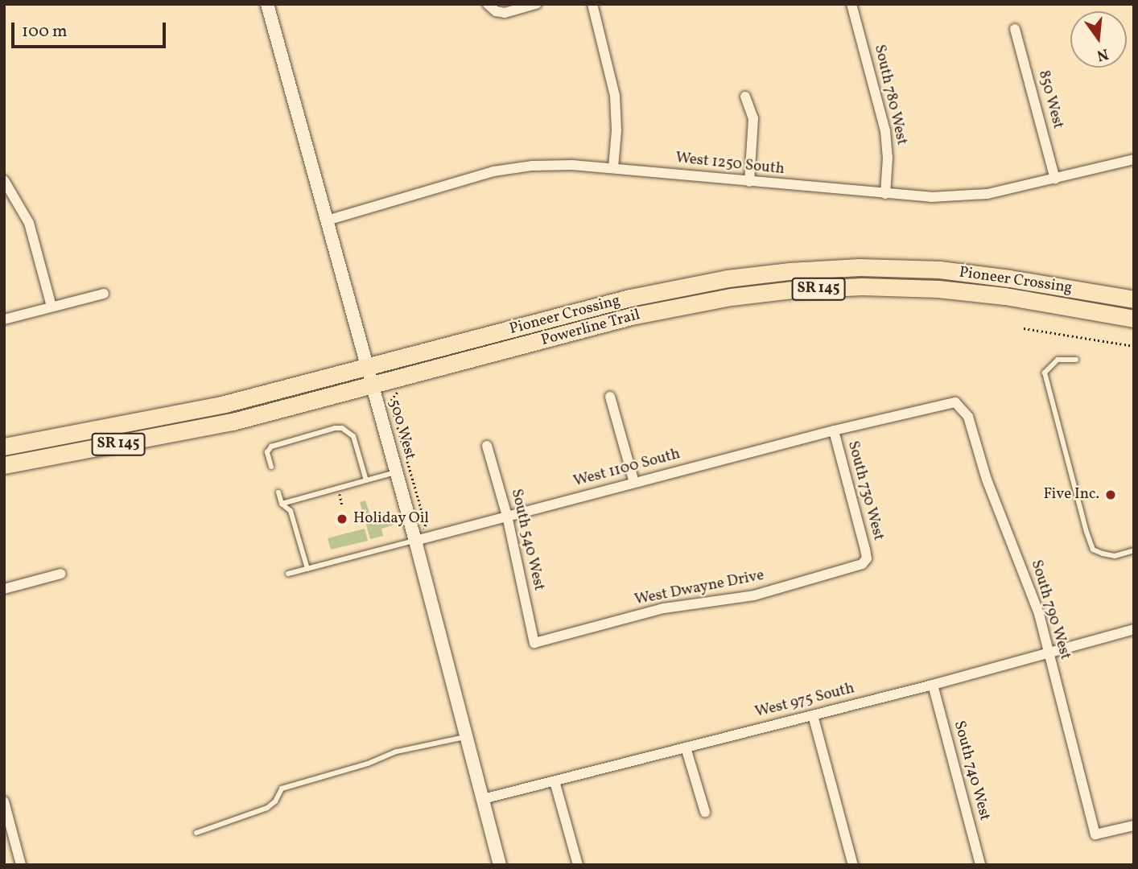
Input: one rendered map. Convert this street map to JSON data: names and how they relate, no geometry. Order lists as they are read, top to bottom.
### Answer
{
  "streets": {
    "highway": ["Pioneer Crossing", "SR 145"],
    "street": [
      "South 780 West",
      "850 West",
      "West 1250 South",
      "500 West",
      "West 1100 South",
      "South 730 West",
      "South 540 West",
      "West Dwayne Drive",
      "South 790 West",
      "West 975 South",
      "South 740 West"
    ]
  },
  "crossings": [
    ["South 780 West", "West 1250 South"],
    ["850 West", "West 1250 South"],
    ["West 1250 South", "500 West"],
    ["Pioneer Crossing", "500 West"],
    ["500 West", "West 1100 South"],
    ["500 West", "West 975 South"],
    ["West 1100 South", "South 730 West"],
    ["West 1100 South", "South 540 West"],
    ["West 1100 South", "South 790 West"],
    ["South 730 West", "West Dwayne Drive"],
    ["South 540 West", "West Dwayne Drive"],
    ["South 790 West", "West 975 South"],
    ["West 975 South", "South 740 West"]
  ],
  "places": ["Five Inc.", "Holiday Oil"],
  "scale_bar": "100 m",
  "north": "bottom"
}
